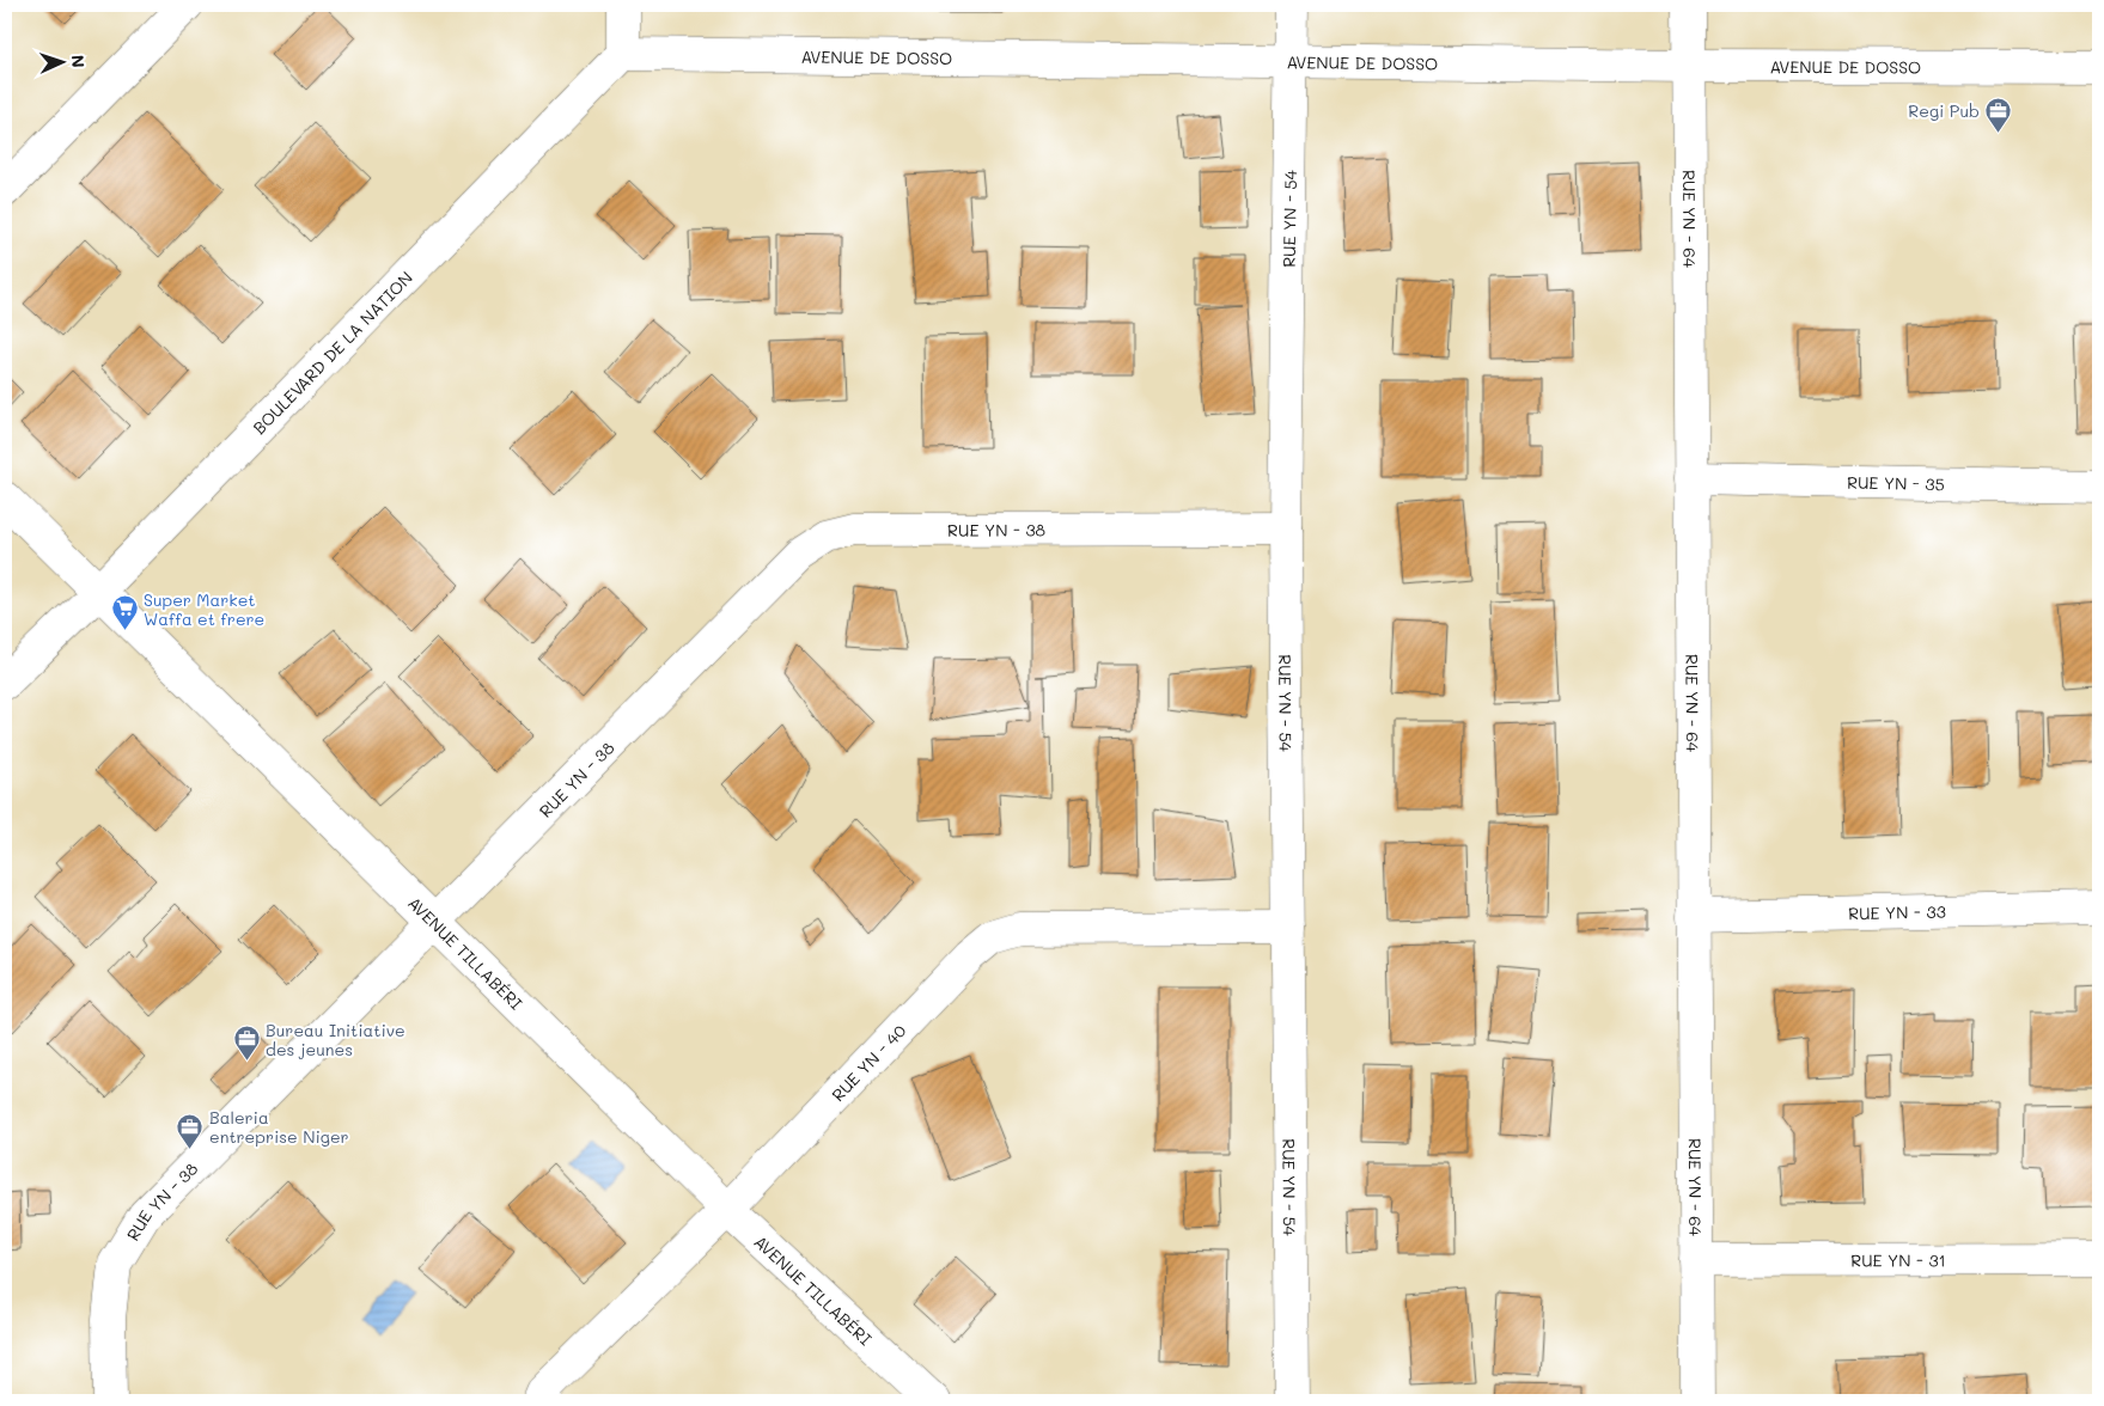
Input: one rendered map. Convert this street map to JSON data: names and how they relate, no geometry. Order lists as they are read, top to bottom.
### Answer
{
  "streets": {
    "street": [
      "AVENUE DE DOSSO",
      "RUE YN - 54",
      "RUE YN - 64",
      "BOULEVARD DE LA NATION",
      "RUE YN - 35",
      "RUE YN - 38",
      "RUE YN - 33",
      "AVENUE TILLABÉRI",
      "RUE YN - 40",
      "RUE YN - 31"
    ]
  },
  "crossings": [
    ["AVENUE DE DOSSO", "RUE YN - 54"],
    ["AVENUE DE DOSSO", "RUE YN - 64"],
    ["AVENUE DE DOSSO", "BOULEVARD DE LA NATION"],
    ["RUE YN - 54", "RUE YN - 38"],
    ["RUE YN - 54", "RUE YN - 40"],
    ["RUE YN - 64", "RUE YN - 35"],
    ["RUE YN - 64", "RUE YN - 33"],
    ["RUE YN - 64", "RUE YN - 31"],
    ["BOULEVARD DE LA NATION", "AVENUE TILLABÉRI"],
    ["RUE YN - 38", "AVENUE TILLABÉRI"],
    ["AVENUE TILLABÉRI", "RUE YN - 40"]
  ],
  "places": {
    "office": ["Regi Pub", "Bureau Initiative des jeunes", "Baleria entreprise Niger"],
    "supermarket": ["Super Market Waffa et frere"]
  },
  "north": "right"
}
